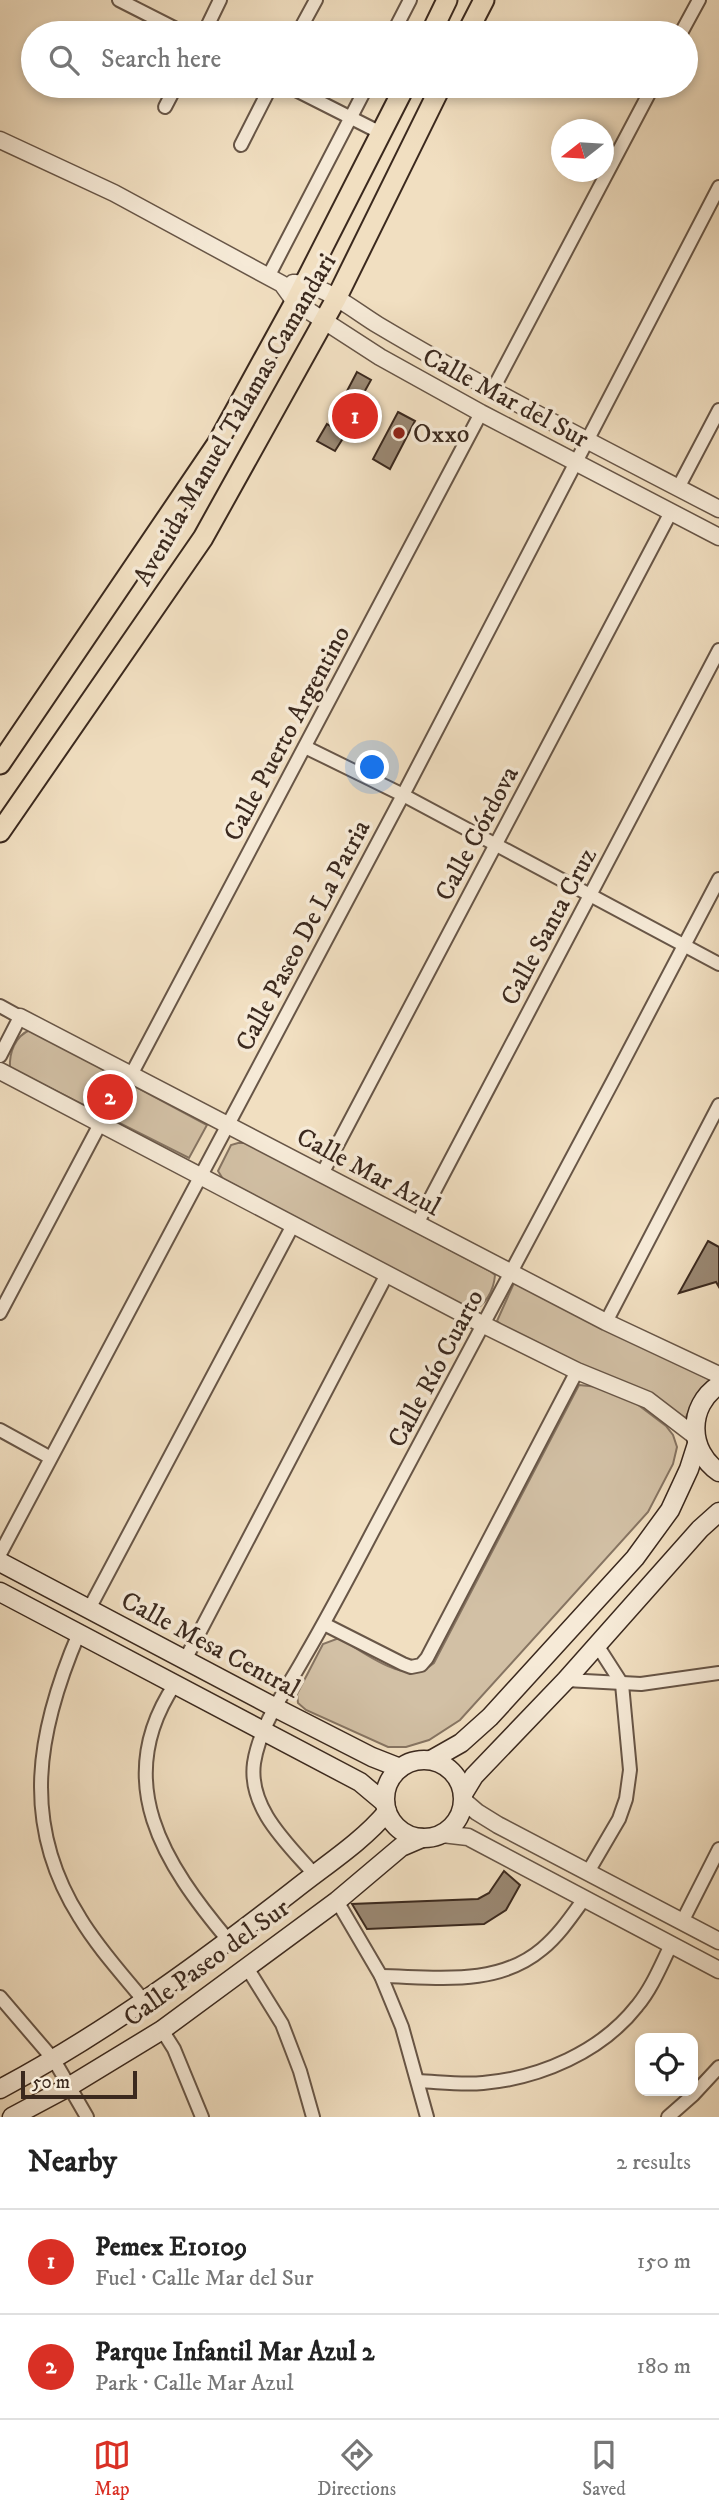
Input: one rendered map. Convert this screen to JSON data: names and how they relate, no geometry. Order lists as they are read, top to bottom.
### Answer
{
  "streets": {
    "main road": ["Avenida Manuel Talamas Camandari", "Calle Mesa Central", "Calle Paseo del Sur"],
    "street": [
      "Calle Mar del Sur",
      "Calle Puerto Argentino",
      "Calle Córdova",
      "Calle Santa Cruz",
      "Calle Paseo De La Patria",
      "Calle Mar Azul",
      "Calle Río Cuarto"
    ]
  },
  "crossings": [
    ["Calle Mar del Sur", "Avenida Manuel Talamas Camandari"],
    ["Calle Mar del Sur", "Calle Puerto Argentino"],
    ["Calle Mar del Sur", "Calle Córdova"],
    ["Calle Mar del Sur", "Calle Paseo De La Patria"],
    ["Calle Puerto Argentino", "Calle Mar Azul"],
    ["Calle Córdova", "Calle Mar Azul"],
    ["Calle Santa Cruz", "Calle Mar Azul"],
    ["Calle Paseo De La Patria", "Calle Mar Azul"],
    ["Calle Mar Azul", "Calle Río Cuarto"],
    ["Calle Río Cuarto", "Calle Mesa Central"],
    ["Calle Río Cuarto", "Calle Paseo del Sur"],
    ["Calle Mesa Central", "Calle Paseo del Sur"]
  ],
  "places": ["Oxxo"],
  "scale_bar": "50 m",
  "north": "left",
  "page": {
    "search": "Search here",
    "pins": ["1", "2"],
    "scale": "50 m",
    "heading": ["Nearby", "2 results"],
    "list": [
      {
        "mark": "1",
        "name": "Pemex E10109",
        "note": "Fuel · Calle Mar del Sur",
        "value": "150 m"
      },
      {
        "mark": "2",
        "name": "Parque Infantil Mar Azul 2",
        "note": "Park · Calle Mar Azul",
        "value": "180 m"
      }
    ],
    "nav": ["Map", "Directions", "Saved"]
  }
}
